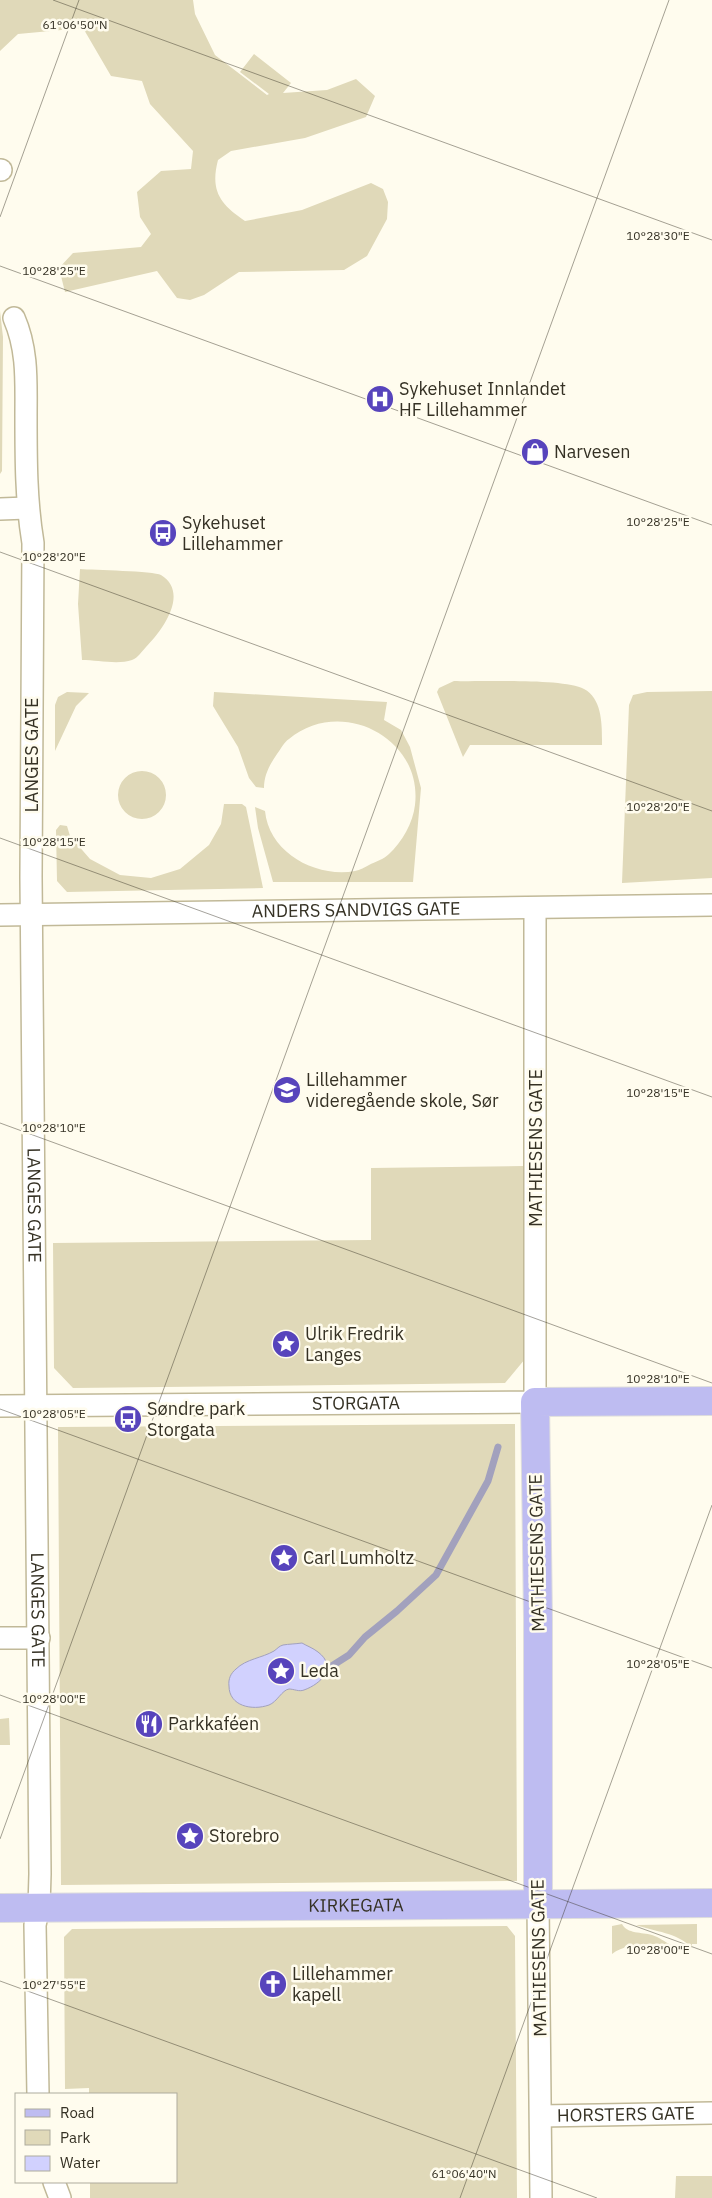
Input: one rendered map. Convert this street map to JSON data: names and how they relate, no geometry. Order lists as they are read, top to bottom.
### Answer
{
  "streets": {
    "main road": ["MATHIESENS GATE", "STORGATA", "KIRKEGATA"],
    "street": ["LANGES GATE", "ANDERS SANDVIGS GATE", "HORSTERS GATE"]
  },
  "crossings": [
    ["LANGES GATE", "ANDERS SANDVIGS GATE"],
    ["LANGES GATE", "STORGATA"],
    ["LANGES GATE", "KIRKEGATA"],
    ["ANDERS SANDVIGS GATE", "MATHIESENS GATE"],
    ["MATHIESENS GATE", "STORGATA"],
    ["MATHIESENS GATE", "KIRKEGATA"],
    ["MATHIESENS GATE", "HORSTERS GATE"]
  ],
  "places": {
    "hospital": ["Sykehuset Innlandet HF Lillehammer"],
    "shop": ["Narvesen"],
    "bus stop": ["Sykehuset Lillehammer", "Søndre park Storgata"],
    "school or university": ["Lillehammer videregående skole, Sør"],
    "place": [
      "Ulrik Fredrik Langes",
      "Carl Lumholtz",
      "Leda",
      "Storebro"
    ],
    "restaurant": ["Parkkaféen"],
    "church": ["Lillehammer kapell"]
  },
  "legend": ["Road", "Park", "Water"],
  "coordinates": [
    "61°06'50\"N",
    "10°28'30\"E",
    "10°28'25\"E",
    "10°28'20\"E",
    "10°28'15\"E",
    "10°28'10\"E",
    "10°28'05\"E",
    "10°28'00\"E",
    "10°27'55\"E",
    "61°06'40\"N"
  ]
}
